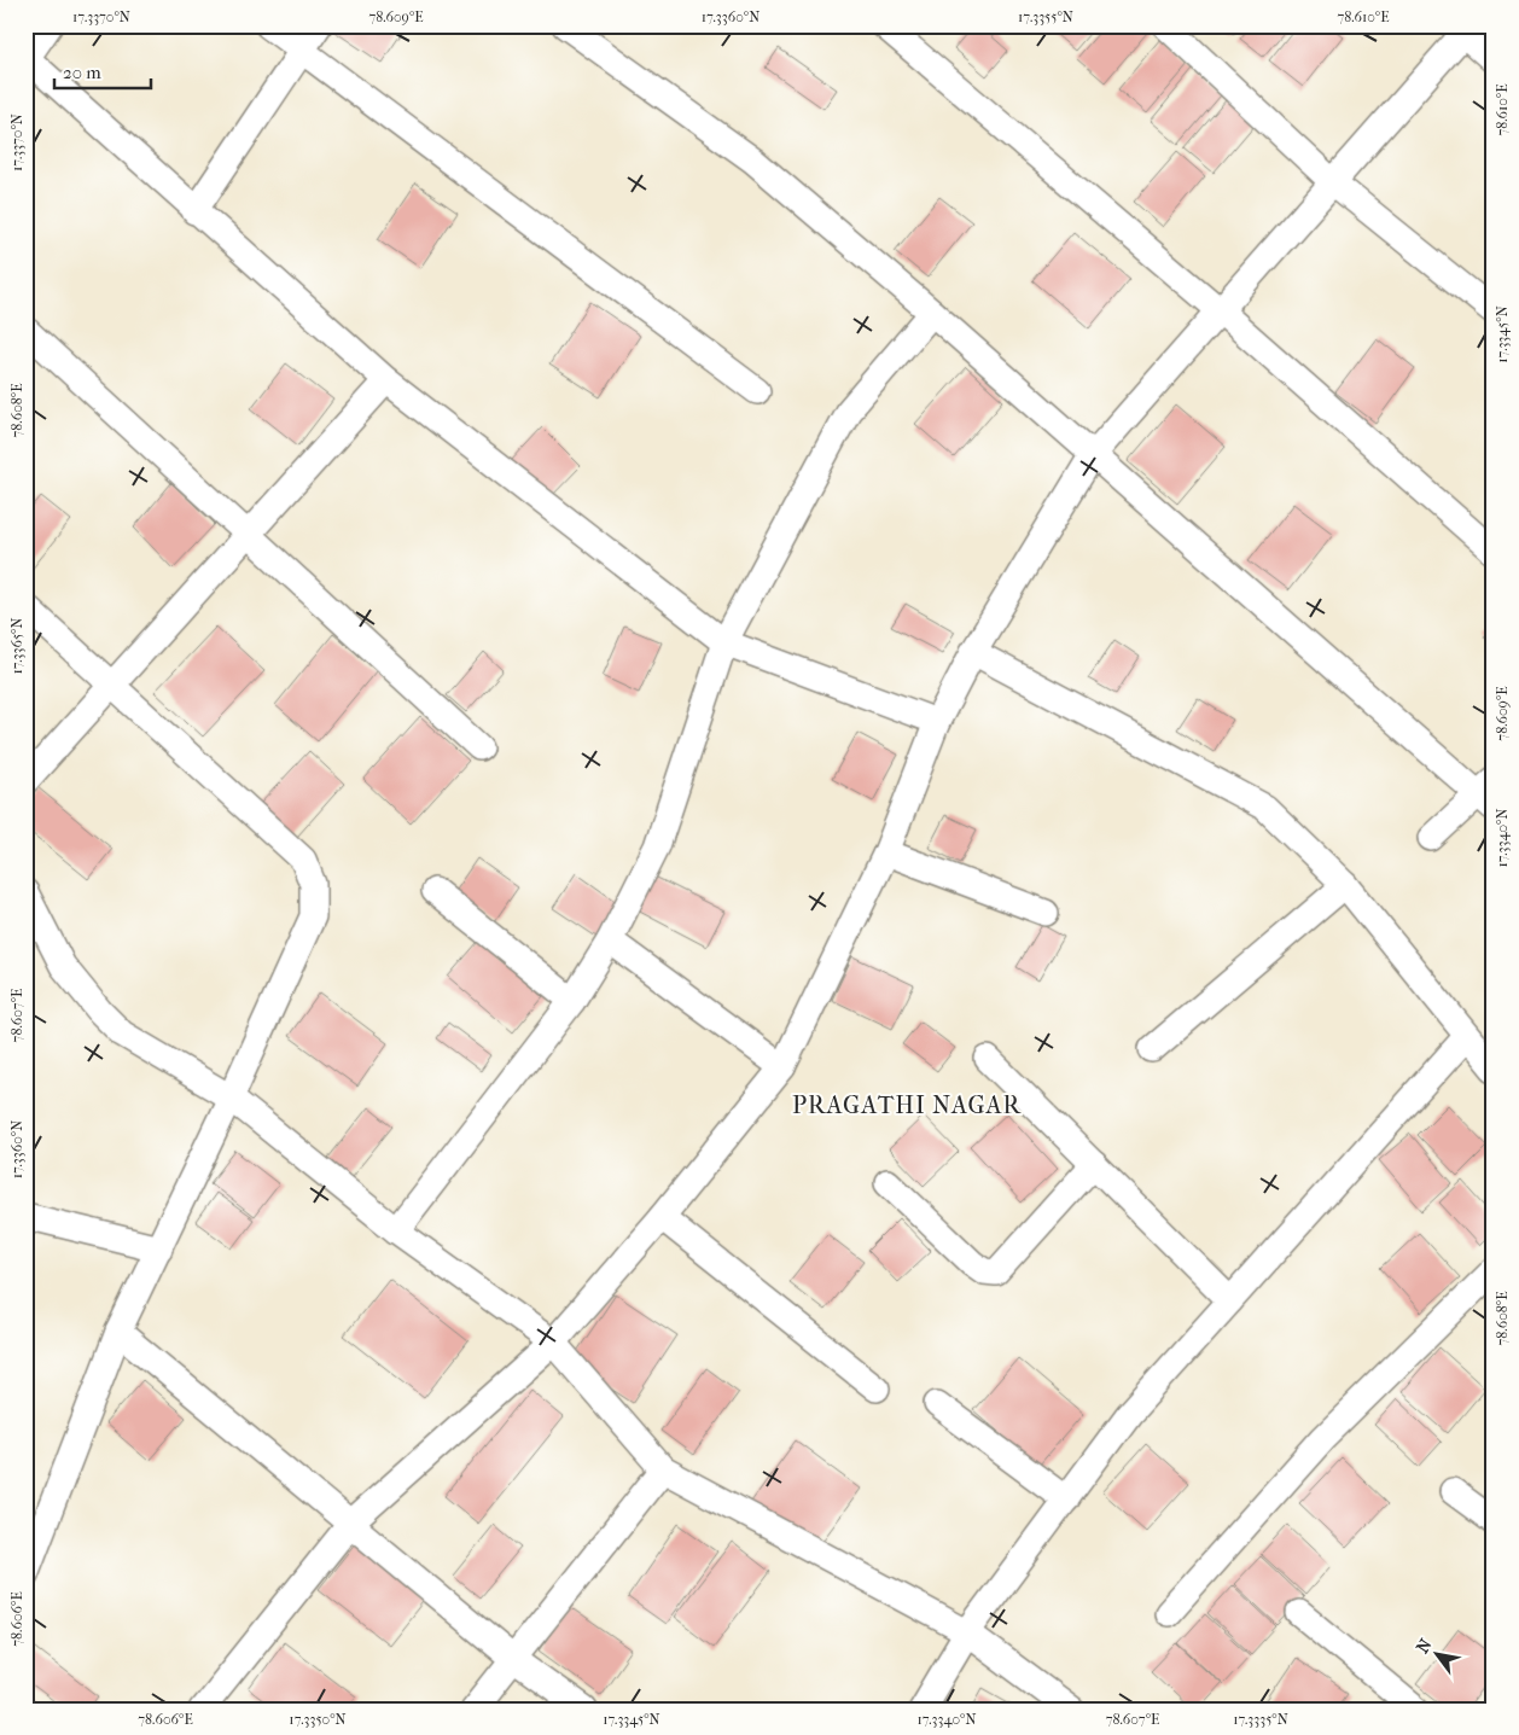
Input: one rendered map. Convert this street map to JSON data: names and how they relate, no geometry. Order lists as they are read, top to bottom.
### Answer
{
  "districts": ["PRAGATHI NAGAR"],
  "scale_bar": "20 m",
  "north": "top left",
  "coordinates": [
    "17.3370°N",
    "78.609°E",
    "17.3360°N",
    "17.3355°N",
    "78.610°E",
    "17.3345°N",
    "78.608°E",
    "17.3365°N",
    "17.3340°N",
    "78.607°E",
    "78.606°E",
    "17.3350°N",
    "17.3335°N"
  ]
}
